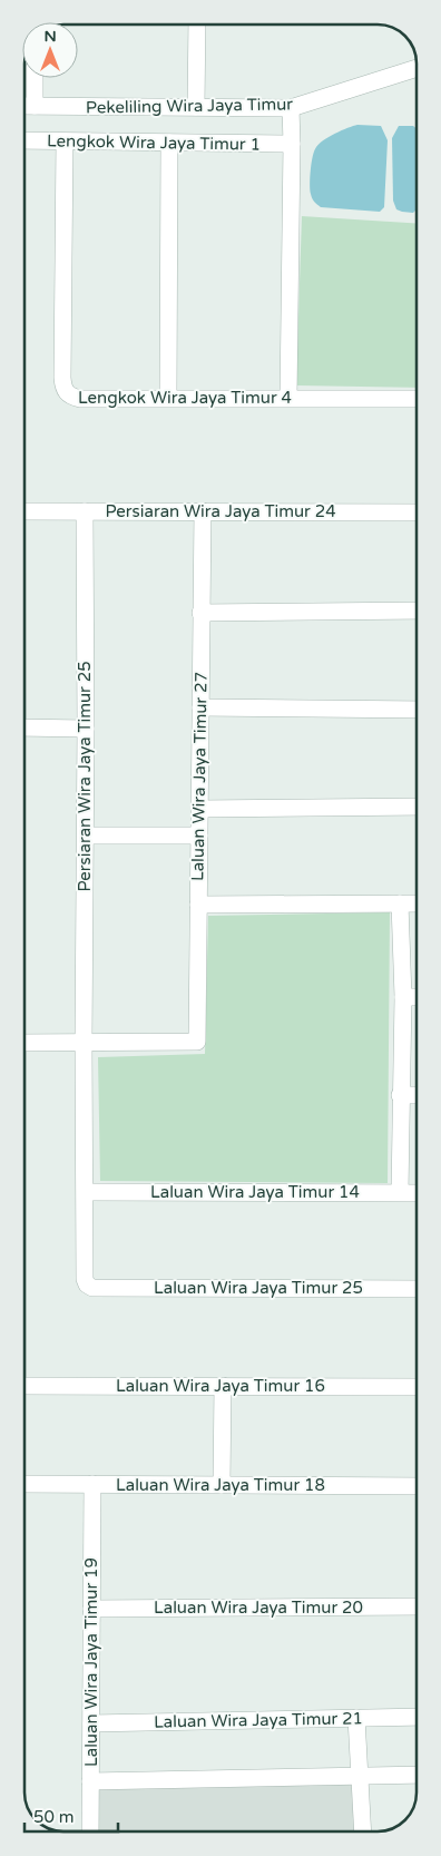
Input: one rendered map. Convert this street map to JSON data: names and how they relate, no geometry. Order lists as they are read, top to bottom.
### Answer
{
  "streets": {
    "street": [
      "Pekeliling Wira Jaya Timur",
      "Lengkok Wira Jaya Timur 1",
      "Lengkok Wira Jaya Timur 4",
      "Persiaran Wira Jaya Timur 24",
      "Persiaran Wira Jaya Timur 25",
      "Laluan Wira Jaya Timur 27",
      "Laluan Wira Jaya Timur 14",
      "Laluan Wira Jaya Timur 25",
      "Laluan Wira Jaya Timur 16",
      "Laluan Wira Jaya Timur 18",
      "Laluan Wira Jaya Timur 20",
      "Laluan Wira Jaya Timur 19",
      "Laluan Wira Jaya Timur 21"
    ]
  },
  "crossings": [
    ["Lengkok Wira Jaya Timur 1", "Lengkok Wira Jaya Timur 4"],
    ["Persiaran Wira Jaya Timur 24", "Persiaran Wira Jaya Timur 25"],
    ["Persiaran Wira Jaya Timur 24", "Laluan Wira Jaya Timur 27"],
    ["Persiaran Wira Jaya Timur 25", "Laluan Wira Jaya Timur 27"],
    ["Persiaran Wira Jaya Timur 25", "Laluan Wira Jaya Timur 14"],
    ["Persiaran Wira Jaya Timur 25", "Laluan Wira Jaya Timur 25"],
    ["Laluan Wira Jaya Timur 18", "Laluan Wira Jaya Timur 19"],
    ["Laluan Wira Jaya Timur 20", "Laluan Wira Jaya Timur 19"],
    ["Laluan Wira Jaya Timur 19", "Laluan Wira Jaya Timur 21"]
  ],
  "scale_bar": "50 m",
  "north": "top"
}
